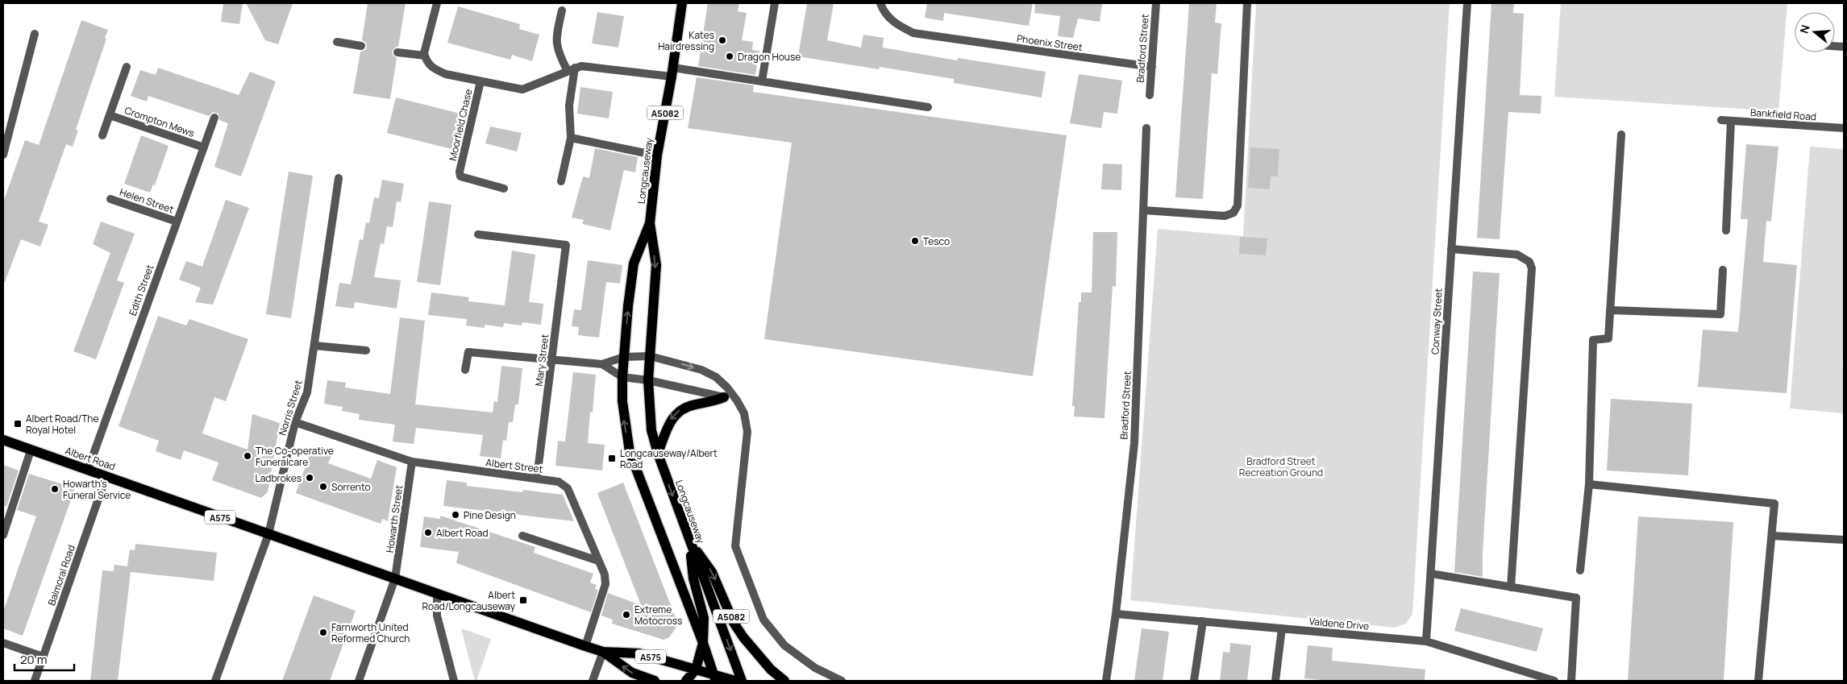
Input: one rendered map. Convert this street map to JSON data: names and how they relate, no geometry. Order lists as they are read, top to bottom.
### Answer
{
  "streets": {
    "main road": [
      "A5082",
      "Longcauseway",
      "Albert Road",
      "A575"
    ],
    "street": [
      "Phoenix Street",
      "Bradford Street",
      "Bankfield Road",
      "Crompton Mews",
      "Moorfield Chase",
      "Helen Street",
      "Edith Street",
      "Conway Street",
      "Mary Street",
      "Norris Street",
      "Albert Street",
      "Howarth Street",
      "Balmoral Road",
      "Valdene Drive"
    ]
  },
  "crossings": [
    ["Phoenix Street", "Bradford Street"],
    ["Bradford Street", "Valdene Drive"],
    ["A5082", "Longcauseway"],
    ["Crompton Mews", "Edith Street"],
    ["Moorfield Chase", "Longcauseway"],
    ["Longcauseway", "Albert Road"],
    ["Longcauseway", "A575"],
    ["Helen Street", "Edith Street"],
    ["Edith Street", "Albert Road"],
    ["Conway Street", "Valdene Drive"],
    ["Mary Street", "Albert Street"],
    ["Norris Street", "Albert Road"],
    ["Norris Street", "Albert Street"],
    ["Albert Road", "Albert Street"],
    ["Albert Road", "A575"],
    ["Albert Road", "Howarth Street"],
    ["Albert Road", "Balmoral Road"],
    ["Albert Street", "Howarth Street"]
  ],
  "parks": ["Bradford Street Recreation Ground"],
  "places": {
    "other": [
      "Kates Hairdressing",
      "Dragon House",
      "Tesco",
      "The Co-operative Funeralcare",
      "Ladbrokes",
      "Sorrento",
      "Howarth's Funeral Service",
      "Pine Design",
      "Albert Road",
      "Extreme Motocross",
      "Farnworth United Reformed Church"
    ],
    "transit": ["Albert Road/The Royal Hotel", "Longcauseway/Albert Road", "Albert Road/Longcauseway"]
  },
  "scale_bar": "20 m",
  "north": "left"
}
